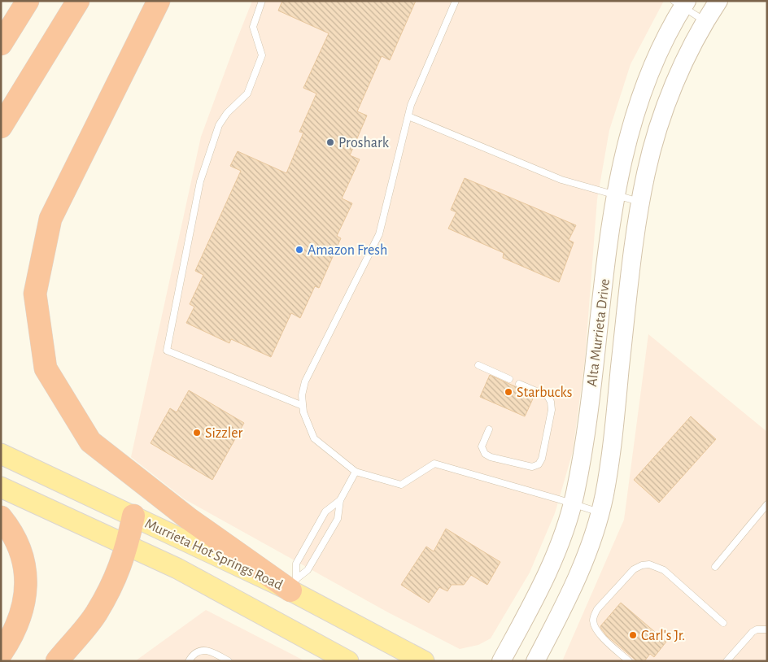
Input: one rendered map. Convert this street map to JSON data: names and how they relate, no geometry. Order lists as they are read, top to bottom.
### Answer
{
  "streets": {
    "main road": ["Murrieta Hot Springs Road"],
    "street": ["Alta Murrieta Drive"]
  },
  "places": [
    "Proshark",
    "Amazon Fresh",
    "Starbucks",
    "Sizzler",
    "Carl's Jr."
  ]
}
